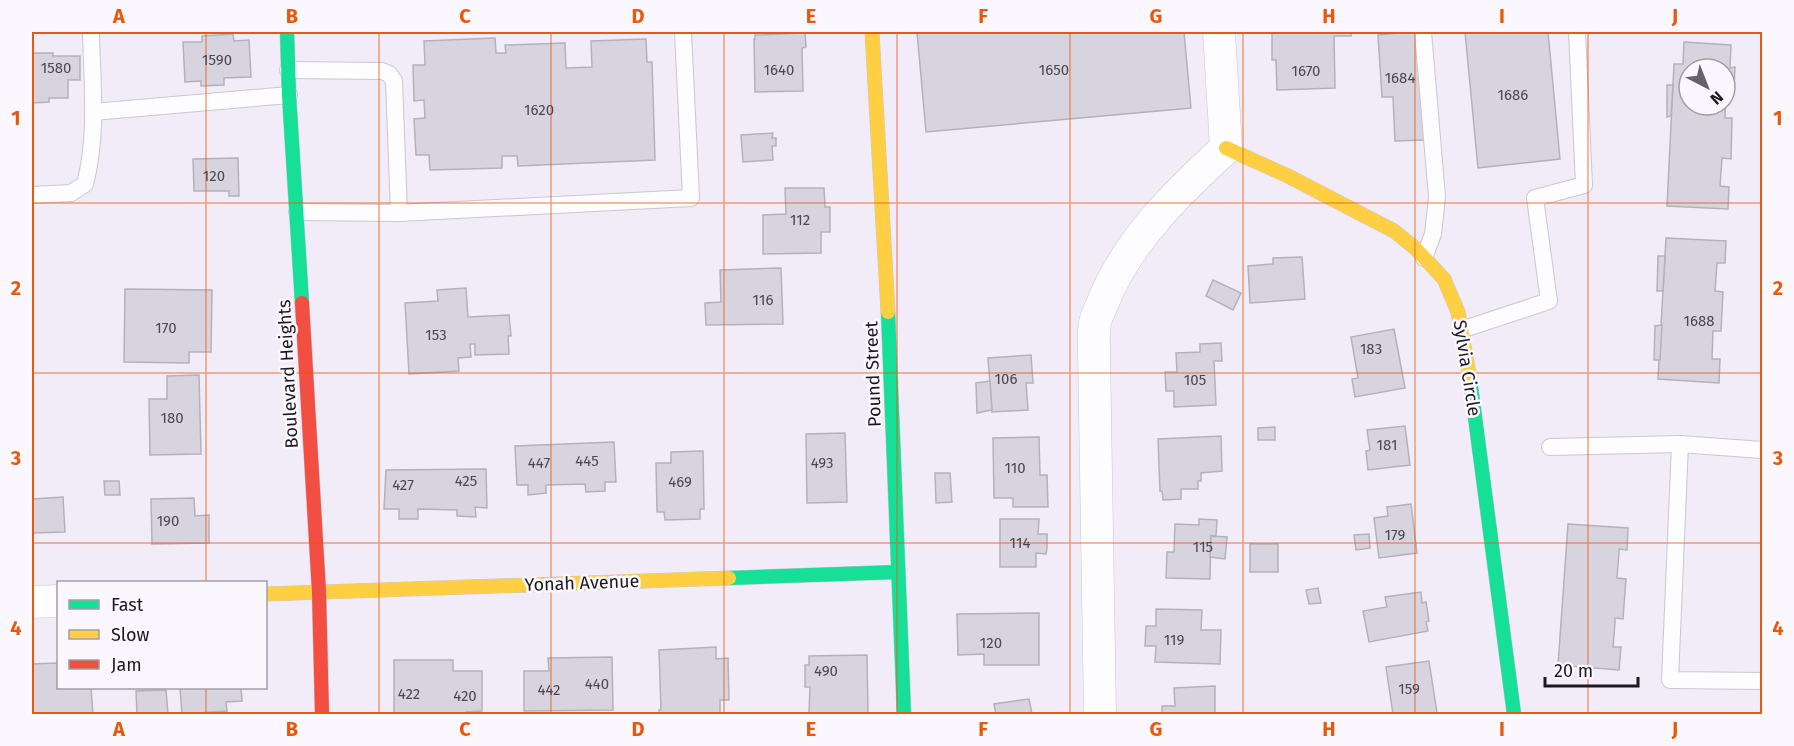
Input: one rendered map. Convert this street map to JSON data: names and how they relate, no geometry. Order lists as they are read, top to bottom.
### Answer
{
  "streets": {
    "street": [
      "Sylvia Circle",
      "Boulevard Heights",
      "Pound Street",
      "Yonah Avenue"
    ]
  },
  "crossings": [
    ["Boulevard Heights", "Yonah Avenue"],
    ["Pound Street", "Yonah Avenue"]
  ],
  "house_numbers": [
    "1590",
    "1580",
    "1640",
    "1650",
    "1670",
    "1684",
    "1686",
    "1620",
    "120",
    "112",
    "116",
    "1688",
    "170",
    "153",
    "183",
    "106",
    "105",
    "180",
    "181",
    "445",
    "447",
    "493",
    "110",
    "425",
    "469",
    "427",
    "190",
    "179",
    "114",
    "115",
    "119",
    "120",
    "490",
    "440",
    "159",
    "442",
    "422",
    "420"
  ],
  "legend": ["Fast", "Slow", "Jam"],
  "scale_bar": "20 m",
  "north": "bottom right",
  "grid": {
    "columns": [
      "A",
      "B",
      "C",
      "D",
      "E",
      "F",
      "G",
      "H",
      "I",
      "J"
    ],
    "rows": [
      "1",
      "2",
      "3",
      "4"
    ]
  }
}
